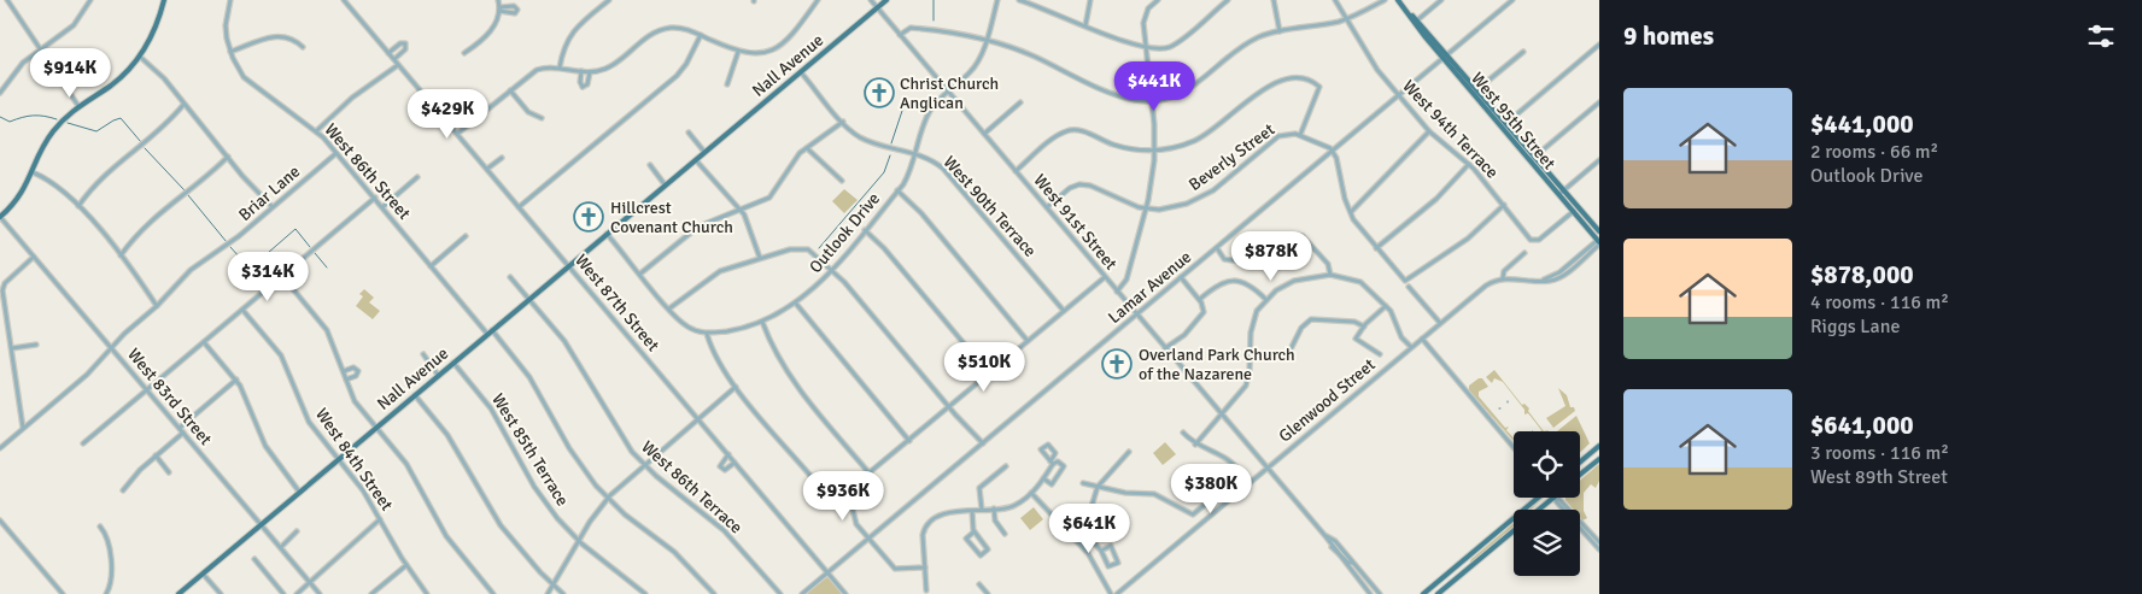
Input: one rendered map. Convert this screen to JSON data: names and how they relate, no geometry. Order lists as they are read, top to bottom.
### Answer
{
  "streets": {
    "main road": ["Nall Avenue", "West 95th Street"],
    "street": [
      "West 94th Terrace",
      "Beverly Street",
      "West 86th Street",
      "Briar Lane",
      "West 90th Terrace",
      "West 91st Street",
      "Outlook Drive",
      "Lamar Avenue",
      "West 87th Street",
      "West 83rd Street",
      "Glenwood Street",
      "West 85th Terrace",
      "West 84th Street",
      "West 86th Terrace"
    ]
  },
  "crossings": [
    ["Nall Avenue", "West 86th Street"],
    ["Nall Avenue", "West 90th Terrace"],
    ["Nall Avenue", "West 91st Street"],
    ["Nall Avenue", "West 87th Street"],
    ["Nall Avenue", "West 83rd Street"],
    ["Nall Avenue", "West 85th Terrace"],
    ["Nall Avenue", "West 84th Street"],
    ["Nall Avenue", "West 86th Terrace"],
    ["West 95th Street", "West 94th Terrace"],
    ["West 95th Street", "Lamar Avenue"],
    ["West 94th Terrace", "Lamar Avenue"],
    ["Beverly Street", "West 91st Street"],
    ["Beverly Street", "Lamar Avenue"],
    ["West 86th Street", "Briar Lane"],
    ["Briar Lane", "West 83rd Street"],
    ["West 90th Terrace", "Outlook Drive"],
    ["West 91st Street", "Outlook Drive"],
    ["West 91st Street", "Lamar Avenue"],
    ["West 91st Street", "Glenwood Street"],
    ["Lamar Avenue", "West 87th Street"]
  ],
  "places": {
    "church": ["Christ Church Anglican", "Hillcrest Covenant Church", "Overland Park Church of the Nazarene"]
  },
  "page": {
    "heading": "9 homes",
    "price": [
      "$914K",
      "$441K",
      "$429K",
      "$878K",
      "$314K",
      "$510K",
      "$380K",
      "$936K",
      "$641K"
    ],
    "list": [
      {
        "name": "$441,000",
        "note": "2 rooms · 66 m² · Outlook Drive"
      },
      {
        "name": "$878,000",
        "note": "4 rooms · 116 m² · Riggs Lane"
      },
      {
        "name": "$641,000",
        "note": "3 rooms · 116 m² · West 89th Street"
      }
    ]
  }
}
